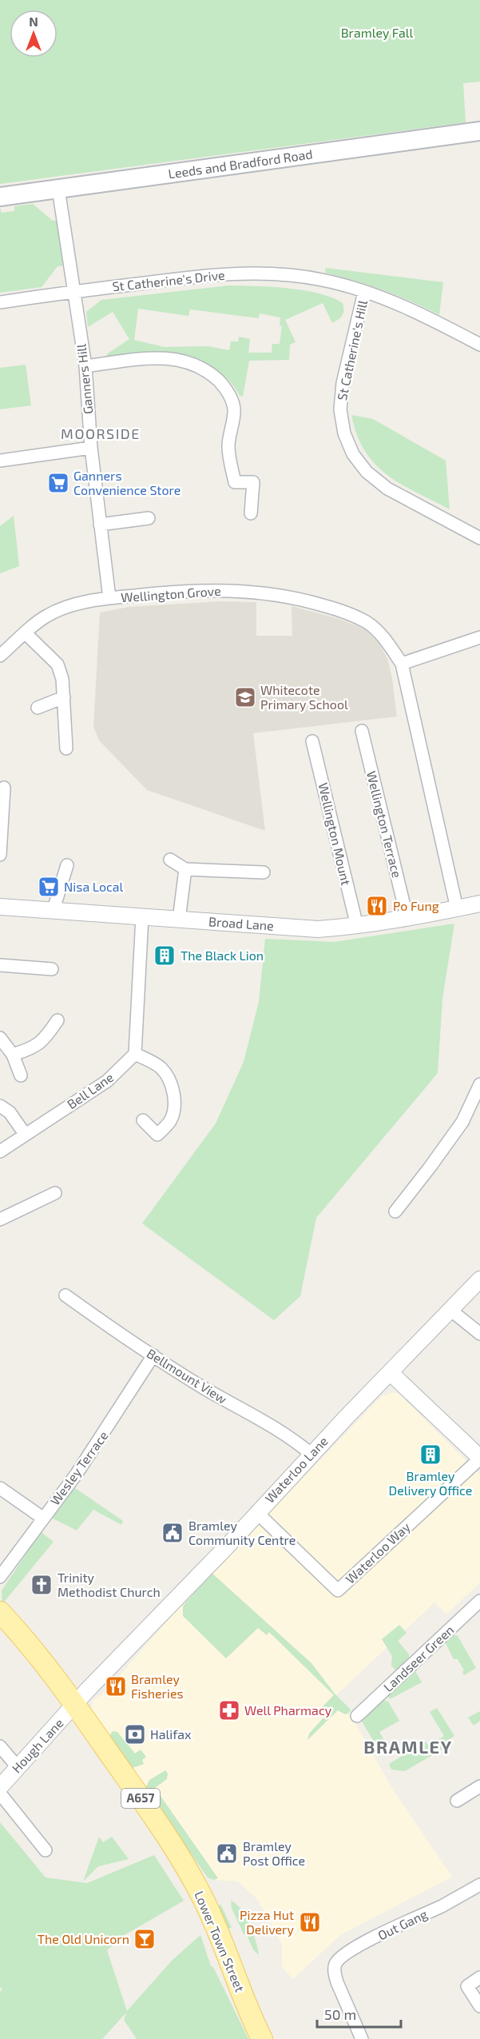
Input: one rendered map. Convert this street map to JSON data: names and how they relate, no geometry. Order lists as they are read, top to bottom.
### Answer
{
  "streets": {
    "main road": ["Leeds and Bradford Road", "A657", "Lower Town Street"],
    "street": [
      "St Catherine's Drive",
      "St Catherine's Hill",
      "Ganners Hill",
      "Wellington Grove",
      "Wellington Terrace",
      "Wellington Mount",
      "Broad Lane",
      "Bell Lane",
      "Bellmount View",
      "Wesley Terrace",
      "Waterloo Lane",
      "Waterloo Way",
      "Landseer Green",
      "Hough Lane",
      "Out Gang"
    ]
  },
  "crossings": [
    ["Leeds and Bradford Road", "Ganners Hill"],
    ["St Catherine's Drive", "St Catherine's Hill"],
    ["St Catherine's Drive", "Ganners Hill"],
    ["Ganners Hill", "Wellington Grove"],
    ["Wellington Grove", "Broad Lane"],
    ["Wellington Terrace", "Broad Lane"],
    ["Wellington Mount", "Broad Lane"],
    ["Bellmount View", "Wesley Terrace"],
    ["Bellmount View", "Waterloo Lane"],
    ["Waterloo Lane", "Waterloo Way"],
    ["Waterloo Lane", "Hough Lane"],
    ["Waterloo Lane", "A657"],
    ["Waterloo Lane", "Lower Town Street"],
    ["Hough Lane", "A657"],
    ["Hough Lane", "Lower Town Street"],
    ["A657", "Lower Town Street"]
  ],
  "districts": ["MOORSIDE", "BRAMLEY"],
  "parks": ["Bramley Fall"],
  "places": {
    "supermarket": ["Ganners Convenience Store", "Nisa Local"],
    "school or university": ["Whitecote Primary School"],
    "restaurant": ["Po Fung", "Bramley Fisheries", "Pizza Hut Delivery"],
    "building": ["The Black Lion", "Bramley Delivery Office"],
    "public building": ["Bramley Community Centre", "Bramley Post Office"],
    "church": ["Trinity Methodist Church"],
    "pharmacy": ["Well Pharmacy"],
    "bank": ["Halifax"],
    "bar": ["The Old Unicorn"]
  },
  "scale_bar": "50 m",
  "north": "top"
}
